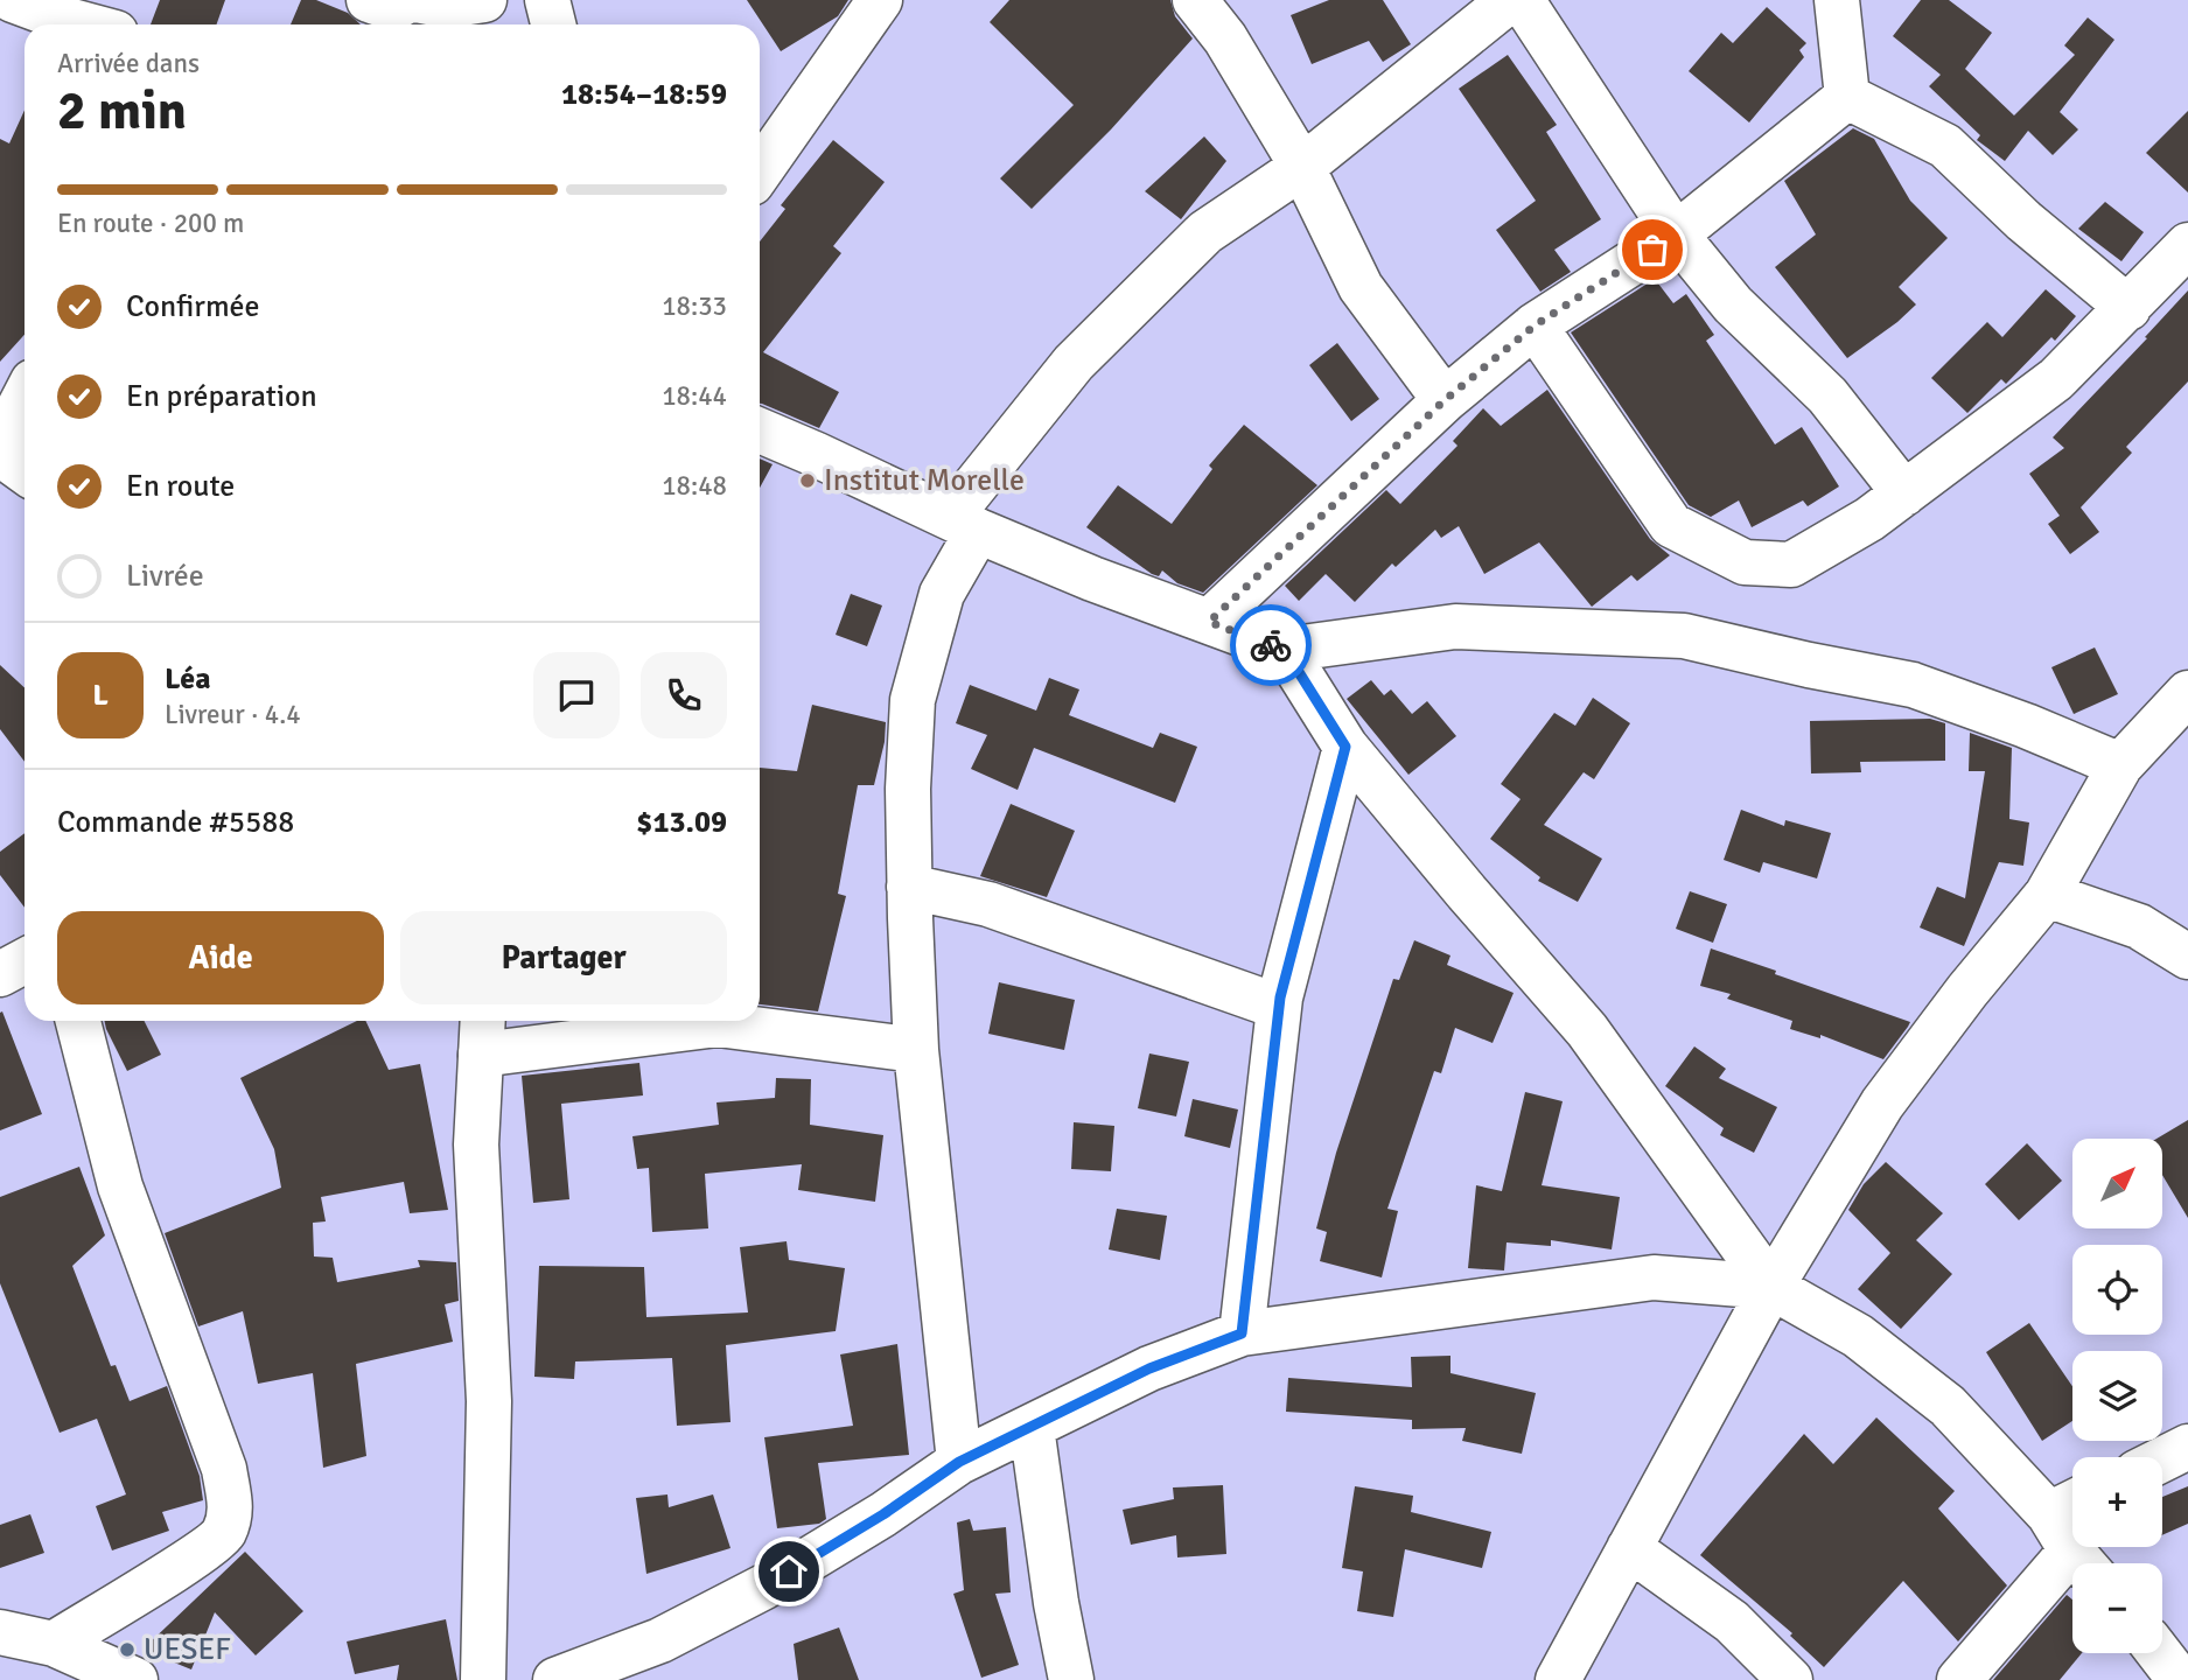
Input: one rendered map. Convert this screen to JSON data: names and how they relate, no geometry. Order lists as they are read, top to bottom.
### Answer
{
  "places": ["Institut Morelle", "UESEF"],
  "north": "top right",
  "page": {
    "heading": ["2 min", "Arrivée dans", "18:54–18:59"],
    "panel": [
      "Léa",
      "Livreur · 4.4",
      "Commande #5588",
      "$13.09"
    ],
    "bar": "En route · 200 m",
    "list": [
      ["Confirmée", "18:33"],
      ["En préparation", "18:44"],
      ["En route", "18:48"],
      "Livrée"
    ],
    "round": "L",
    "buttons": ["Aide", "Partager"],
    "map_buttons": ["+", "−"]
  }
}
